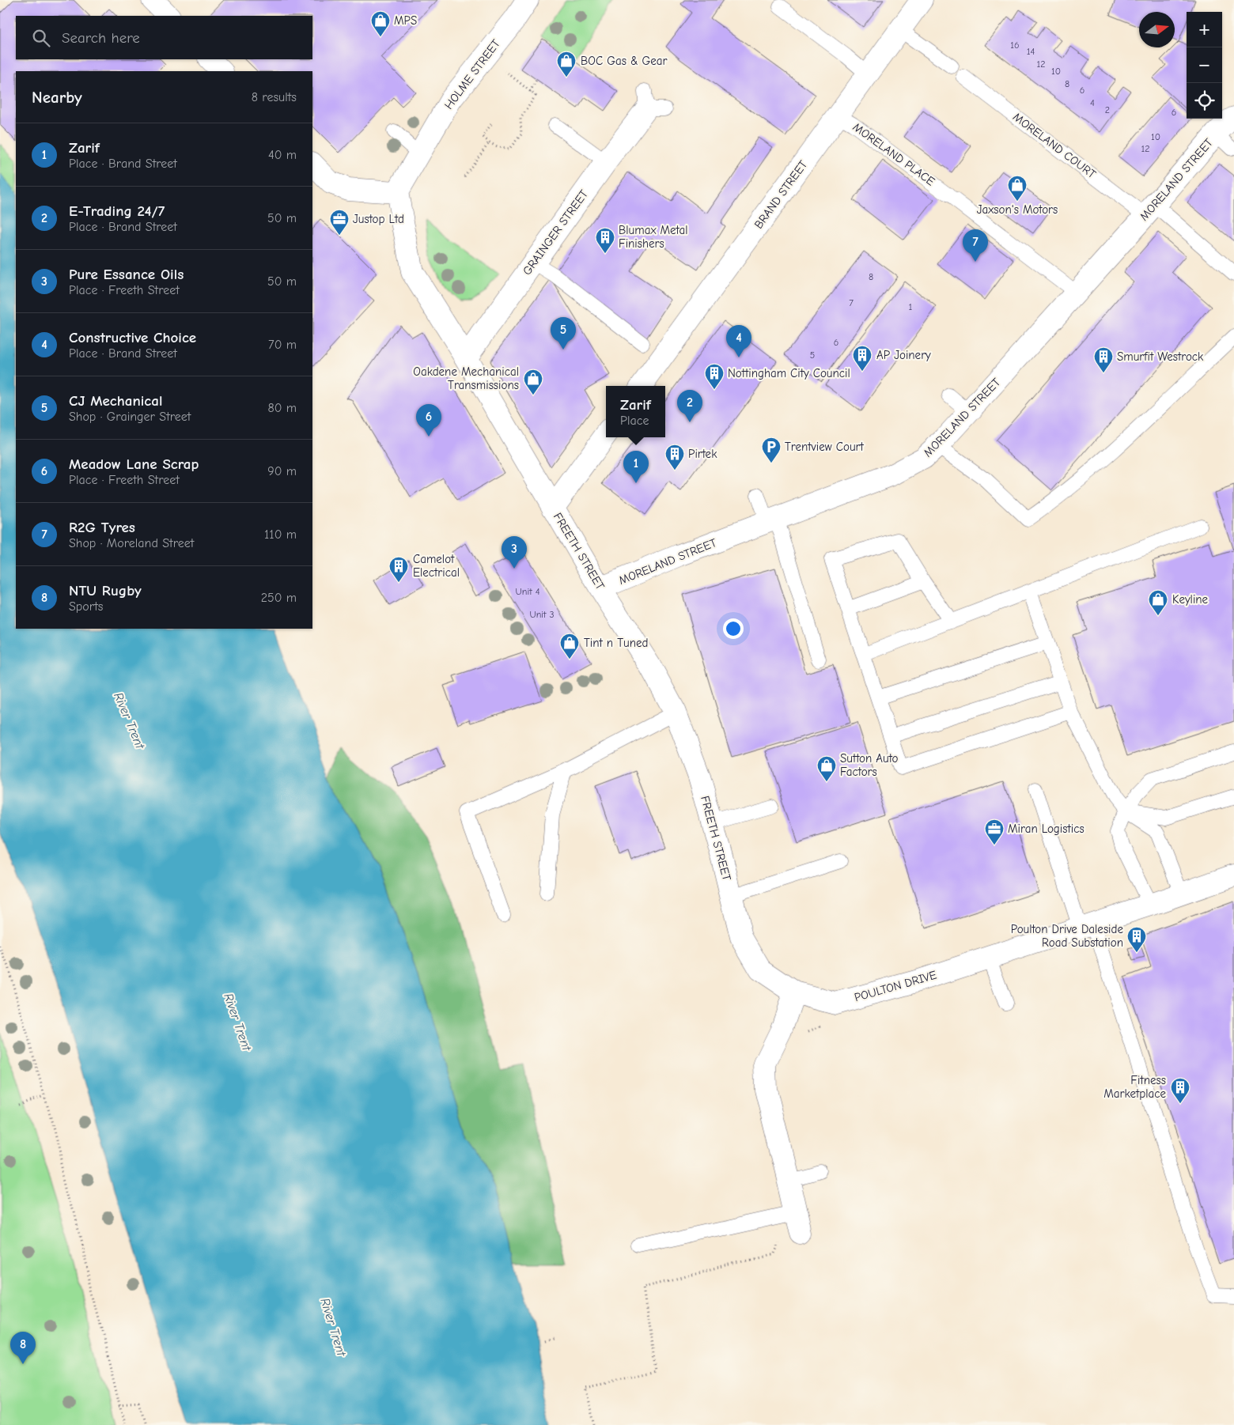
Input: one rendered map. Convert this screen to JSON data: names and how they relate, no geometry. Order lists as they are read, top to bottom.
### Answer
{
  "streets": {
    "street": [
      "HOLME STREET",
      "MORELAND STREET",
      "BRAND STREET",
      "GRAINGER STREET",
      "FREETH STREET",
      "POULTON DRIVE"
    ],
    "lane": ["MORELAND COURT", "MORELAND PLACE"]
  },
  "crossings": [
    ["HOLME STREET", "FREETH STREET"],
    ["MORELAND COURT", "MORELAND STREET"],
    ["MORELAND PLACE", "MORELAND STREET"],
    ["MORELAND PLACE", "BRAND STREET"],
    ["MORELAND STREET", "FREETH STREET"],
    ["GRAINGER STREET", "FREETH STREET"],
    ["FREETH STREET", "POULTON DRIVE"]
  ],
  "water": ["River Trent"],
  "places": {
    "shop": [
      "MPS",
      "BOC Gas & Gear",
      "Jaxson's Motors",
      "Oakdene Mechanical Transmissions",
      "Keyline",
      "Tint n Tuned",
      "Sutton Auto Factors"
    ],
    "office": ["Justop Ltd", "Miran Logistics"],
    "building": [
      "Blumax Metal Finishers",
      "AP Joinery",
      "Smurfit Westrock",
      "Nottingham City Council",
      "Pirtek",
      "Camelot Electrical",
      "Poulton Drive Daleside Road Substation",
      "Fitness Marketplace"
    ],
    "parking": ["Trentview Court"]
  },
  "house_numbers": [
    "16",
    "14",
    "12",
    "10",
    "8",
    "6",
    "4",
    "2",
    "6",
    "10",
    "12",
    "8",
    "7",
    "1",
    "6",
    "5",
    "Unit 4",
    "Unit 3"
  ],
  "north": "right",
  "page": {
    "map_buttons": ["+", "−"],
    "search": "Search here",
    "heading": ["Nearby", "8 results"],
    "list": [
      {
        "mark": "1",
        "name": "Zarif",
        "note": "Place · Brand Street",
        "value": "40 m"
      },
      {
        "mark": "2",
        "name": "E-Trading 24/7",
        "note": "Place · Brand Street",
        "value": "50 m"
      },
      {
        "mark": "3",
        "name": "Pure Essance Oils",
        "note": "Place · Freeth Street",
        "value": "50 m"
      },
      {
        "mark": "4",
        "name": "Constructive Choice",
        "note": "Place · Brand Street",
        "value": "70 m"
      },
      {
        "mark": "5",
        "name": "CJ Mechanical",
        "note": "Shop · Grainger Street",
        "value": "80 m"
      },
      {
        "mark": "6",
        "name": "Meadow Lane Scrap",
        "note": "Place · Freeth Street",
        "value": "90 m"
      },
      {
        "mark": "7",
        "name": "R2G Tyres",
        "note": "Shop · Moreland Street",
        "value": "110 m"
      },
      {
        "mark": "8",
        "name": "NTU Rugby",
        "note": "Sports",
        "value": "250 m"
      }
    ],
    "pins": [
      "7",
      "5",
      "4",
      "2",
      "6",
      "1",
      "3",
      "8"
    ],
    "popup": ["Zarif", "Place"]
  }
}
